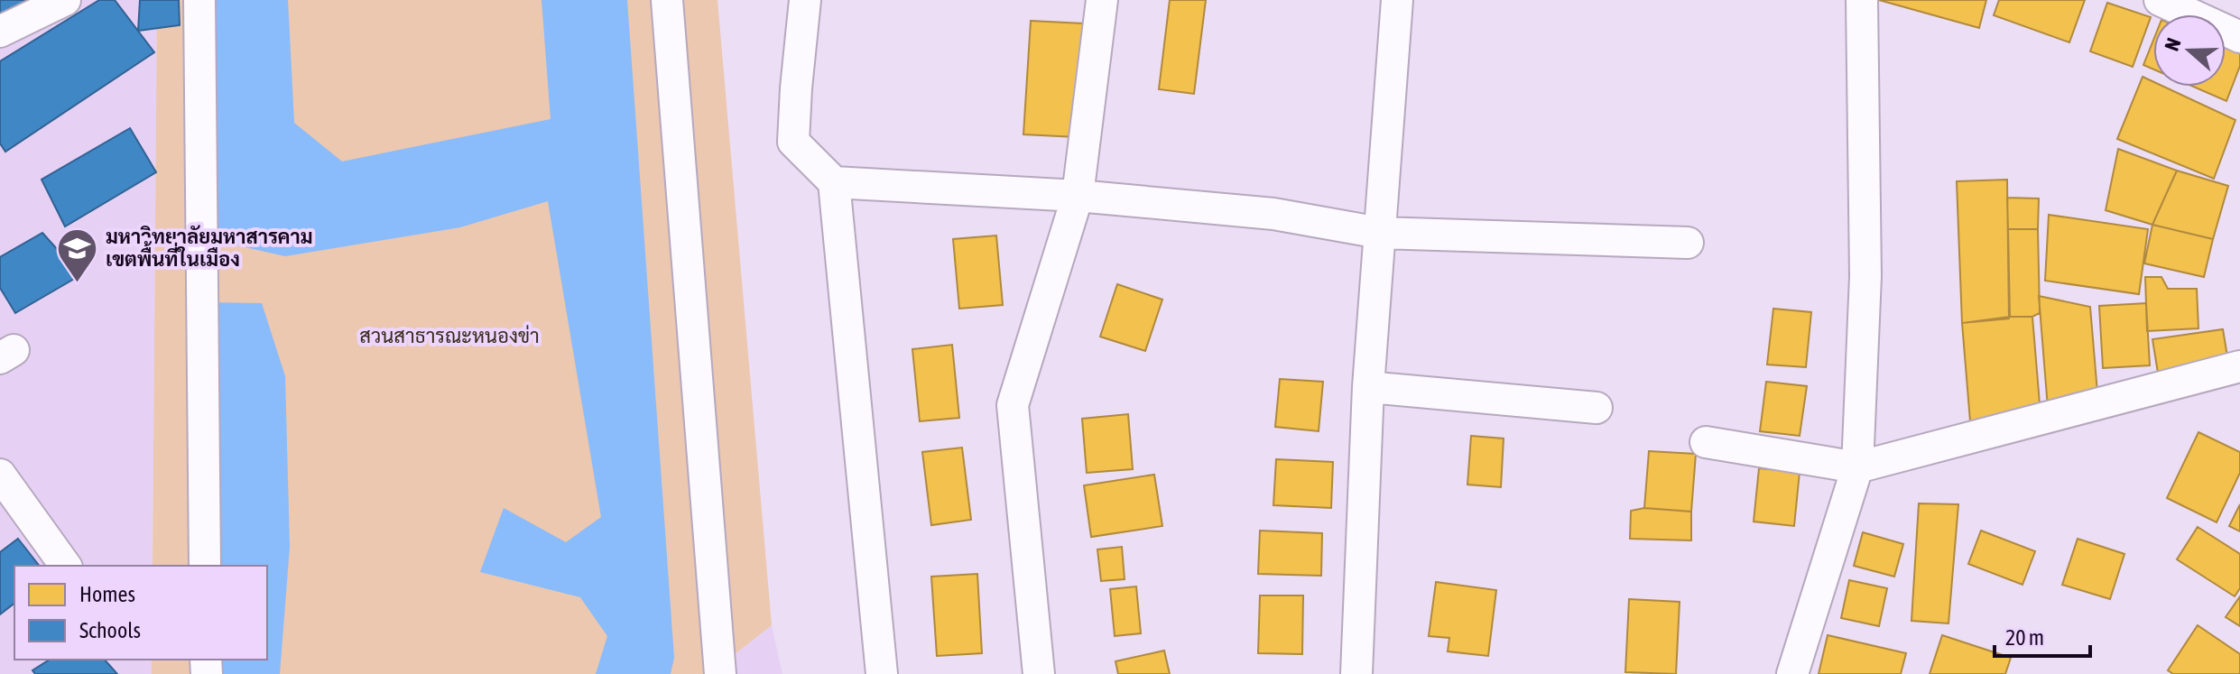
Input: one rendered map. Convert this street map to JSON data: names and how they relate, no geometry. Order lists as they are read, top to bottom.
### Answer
{
  "parks": ["สวนสาธารณะหนองข่า"],
  "places": {
    "school or university": ["มหาวิทยาลัยมหาสารคาม เขตพื้นที่ในเมือง"]
  },
  "legend": ["Homes", "Schools"],
  "scale_bar": "20 m",
  "north": "left"
}
